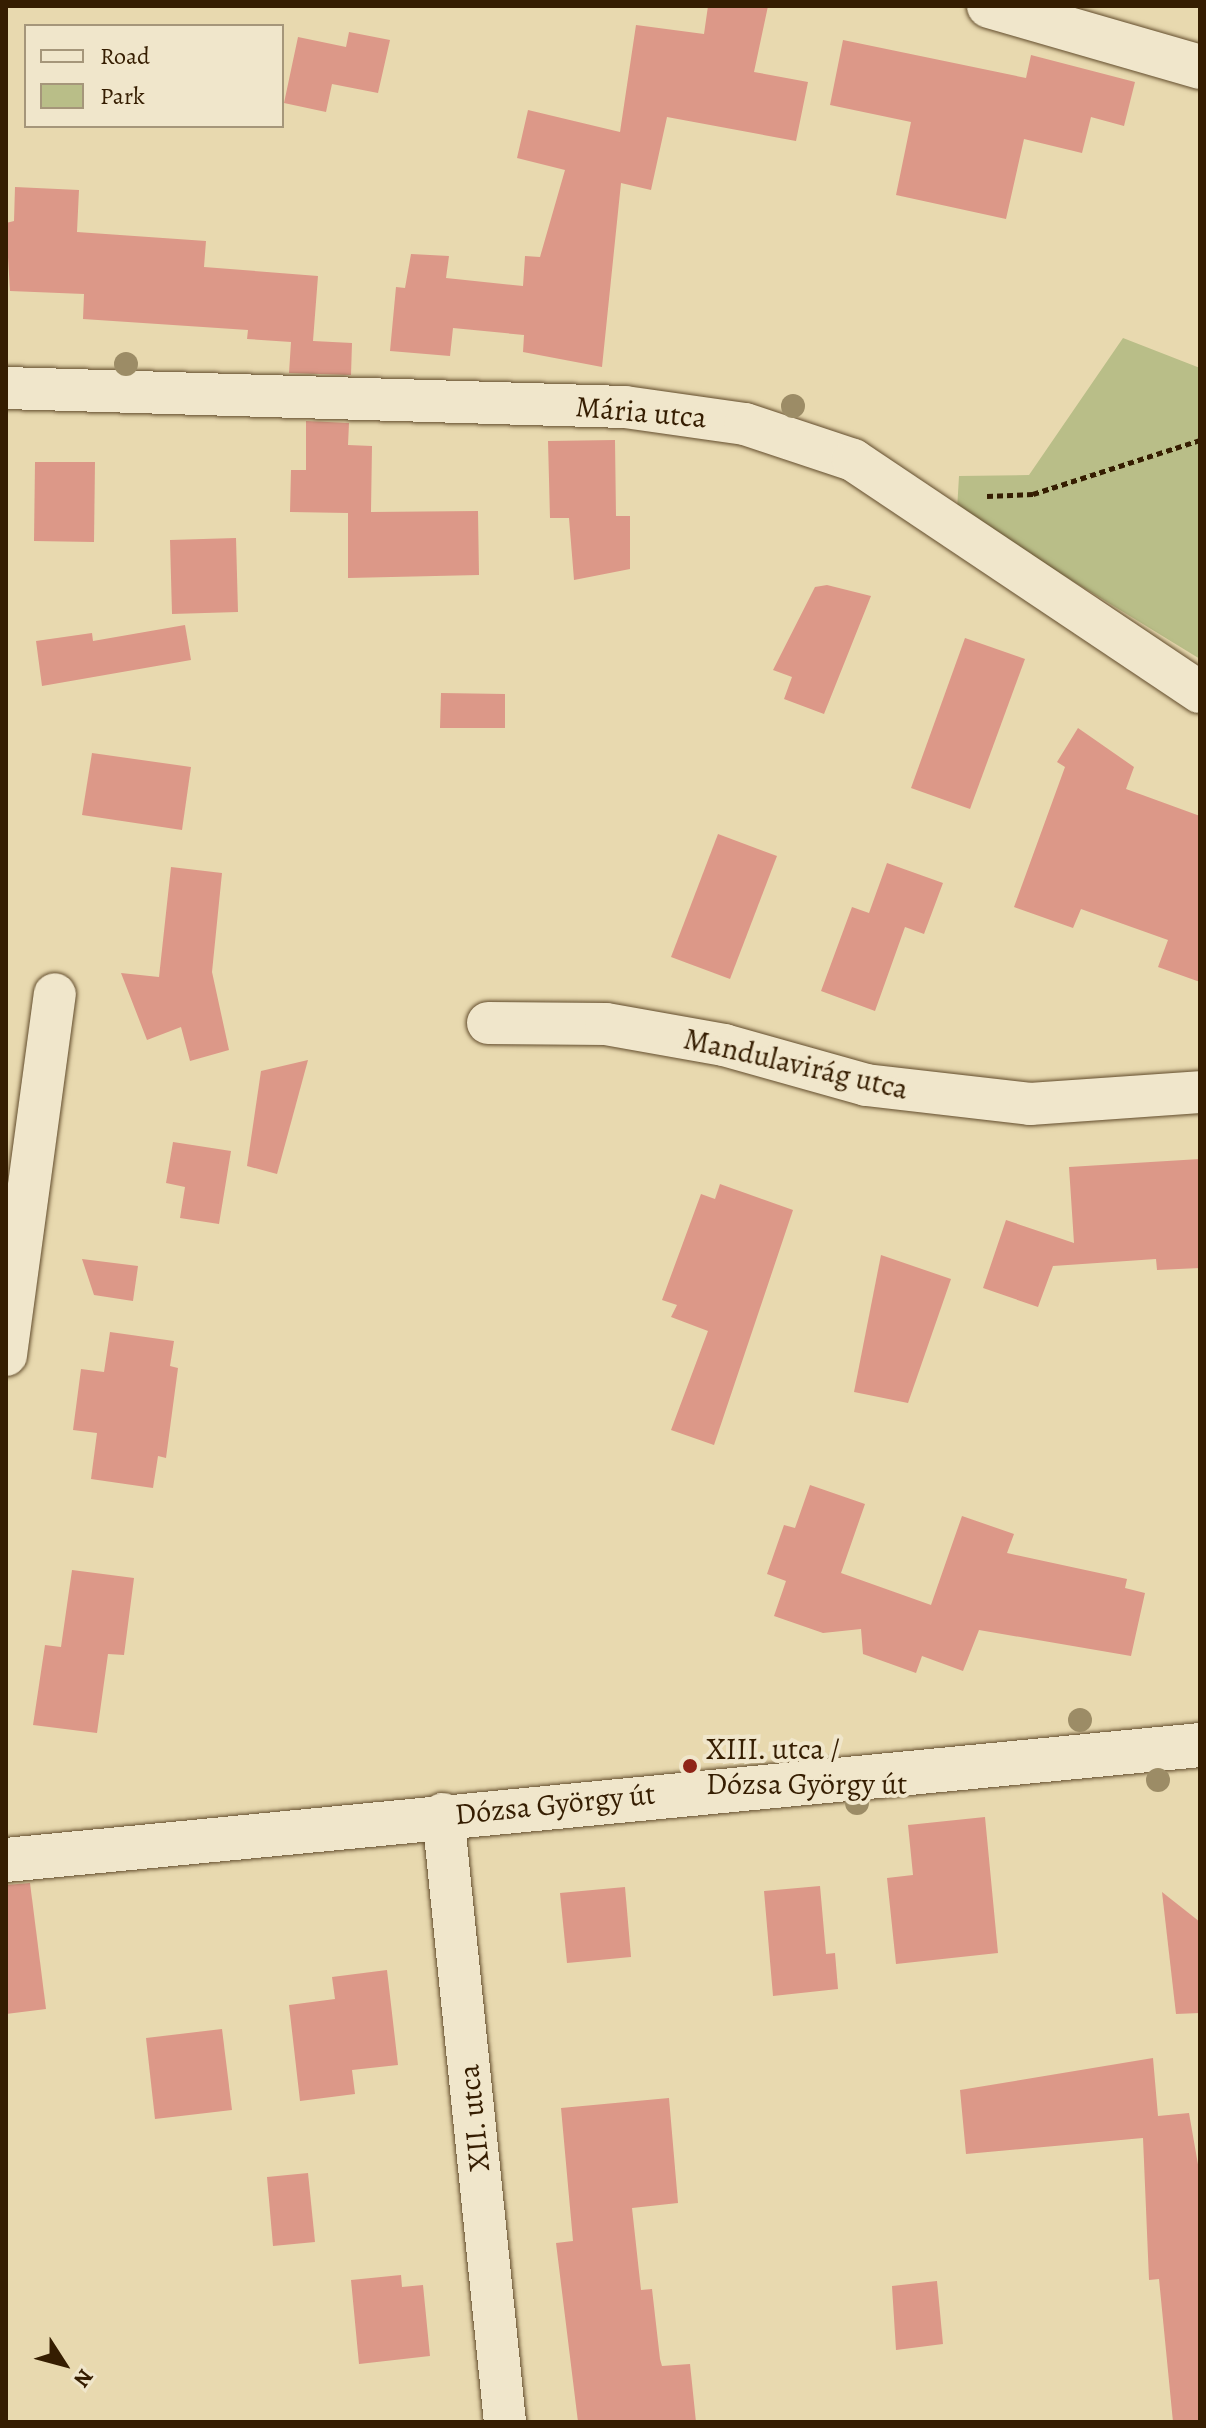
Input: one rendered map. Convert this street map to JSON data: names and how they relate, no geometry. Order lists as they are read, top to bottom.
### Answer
{
  "streets": {
    "street": [
      "Mária utca",
      "Mandulavirág utca",
      "Dózsa György út",
      "XII. utca"
    ]
  },
  "crossings": [
    ["Dózsa György út", "XII. utca"]
  ],
  "places": ["XIII. utca / Dózsa György út"],
  "legend": ["Road", "Park"],
  "north": "bottom right"
}
